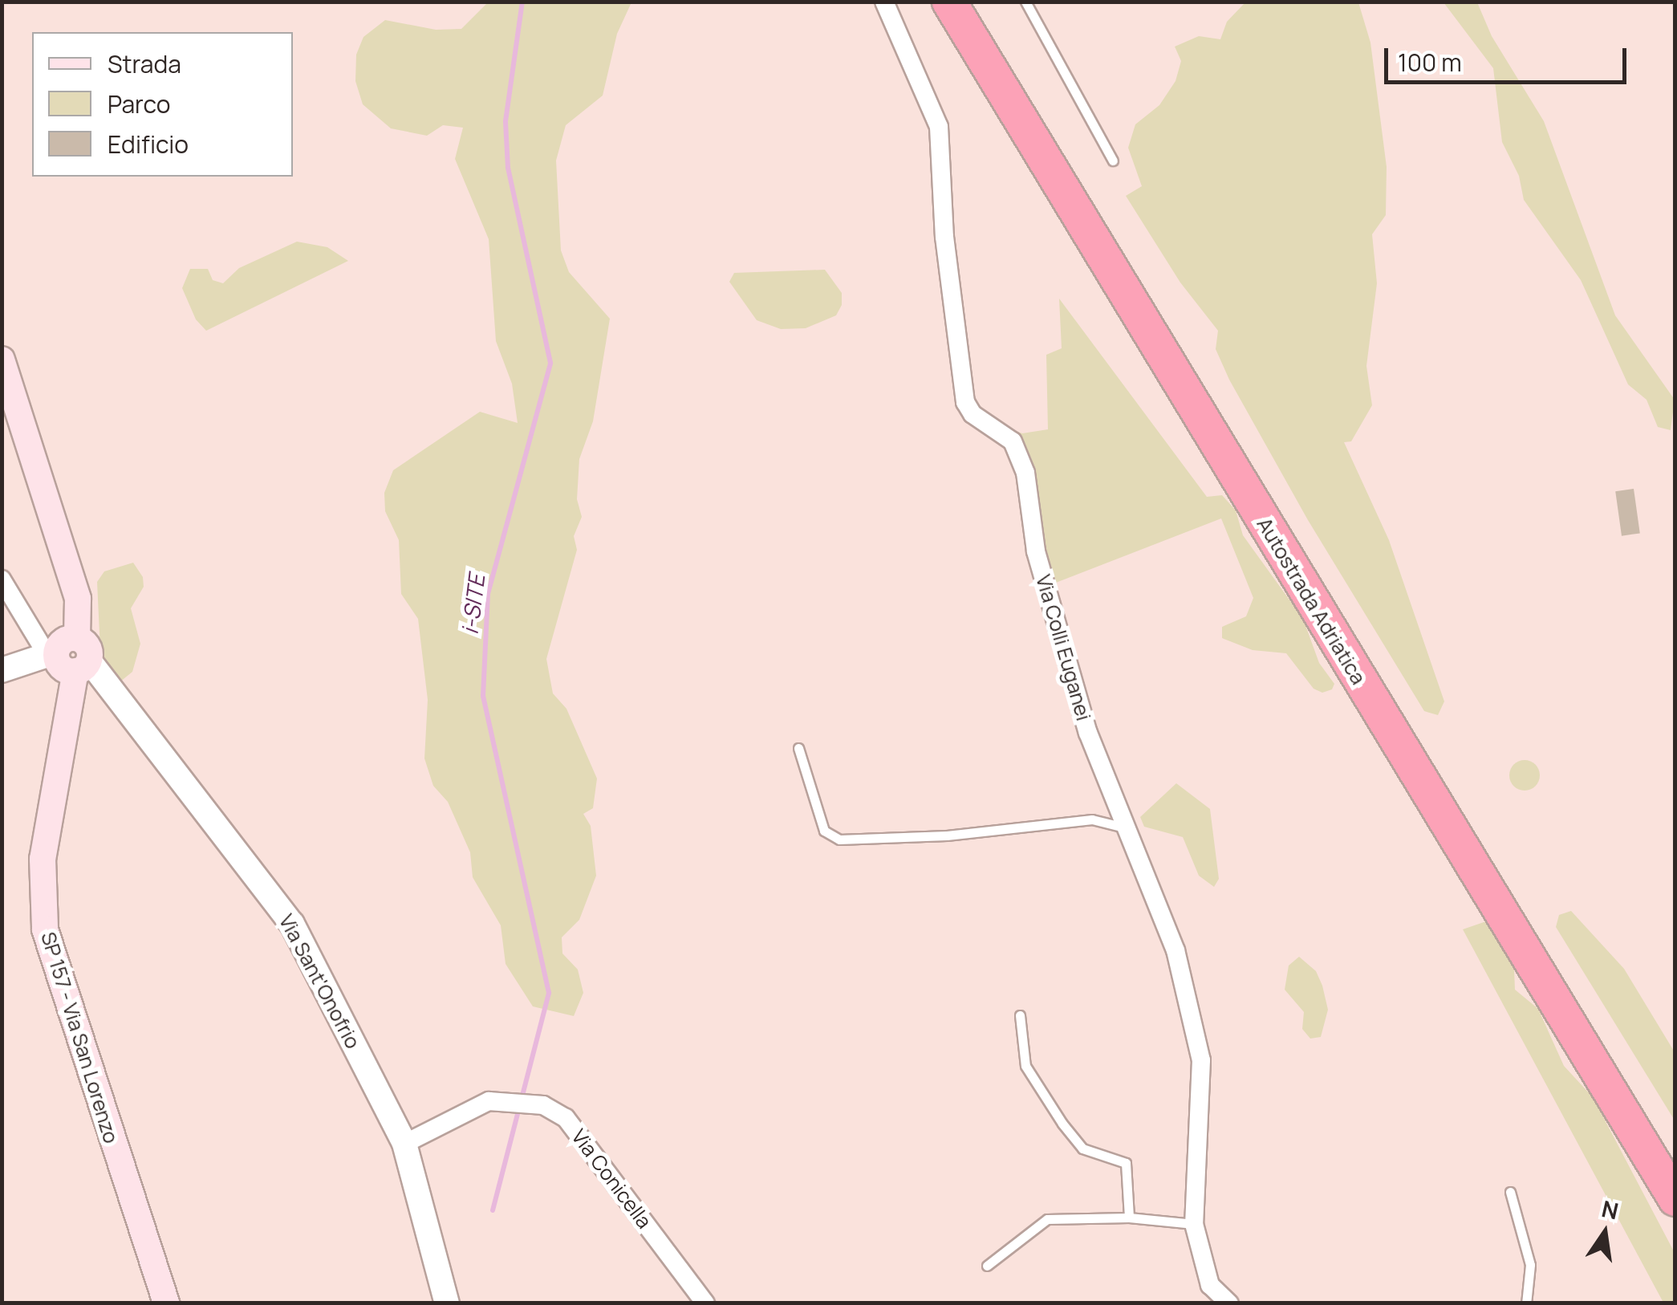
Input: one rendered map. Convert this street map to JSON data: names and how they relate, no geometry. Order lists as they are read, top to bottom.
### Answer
{
  "streets": {
    "highway": ["Autostrada Adriatica"],
    "main road": ["SP 157 - Via San Lorenzo"],
    "street": ["Via Colli Euganei", "Via Sant'Onofrio", "Via Conicella"]
  },
  "crossings": [
    ["Via Sant'Onofrio", "SP 157 - Via San Lorenzo"],
    ["Via Sant'Onofrio", "Via Conicella"]
  ],
  "water": ["i-SITE"],
  "legend": ["Strada", "Parco", "Edificio"],
  "scale_bar": "100 m",
  "north": "top"
}
